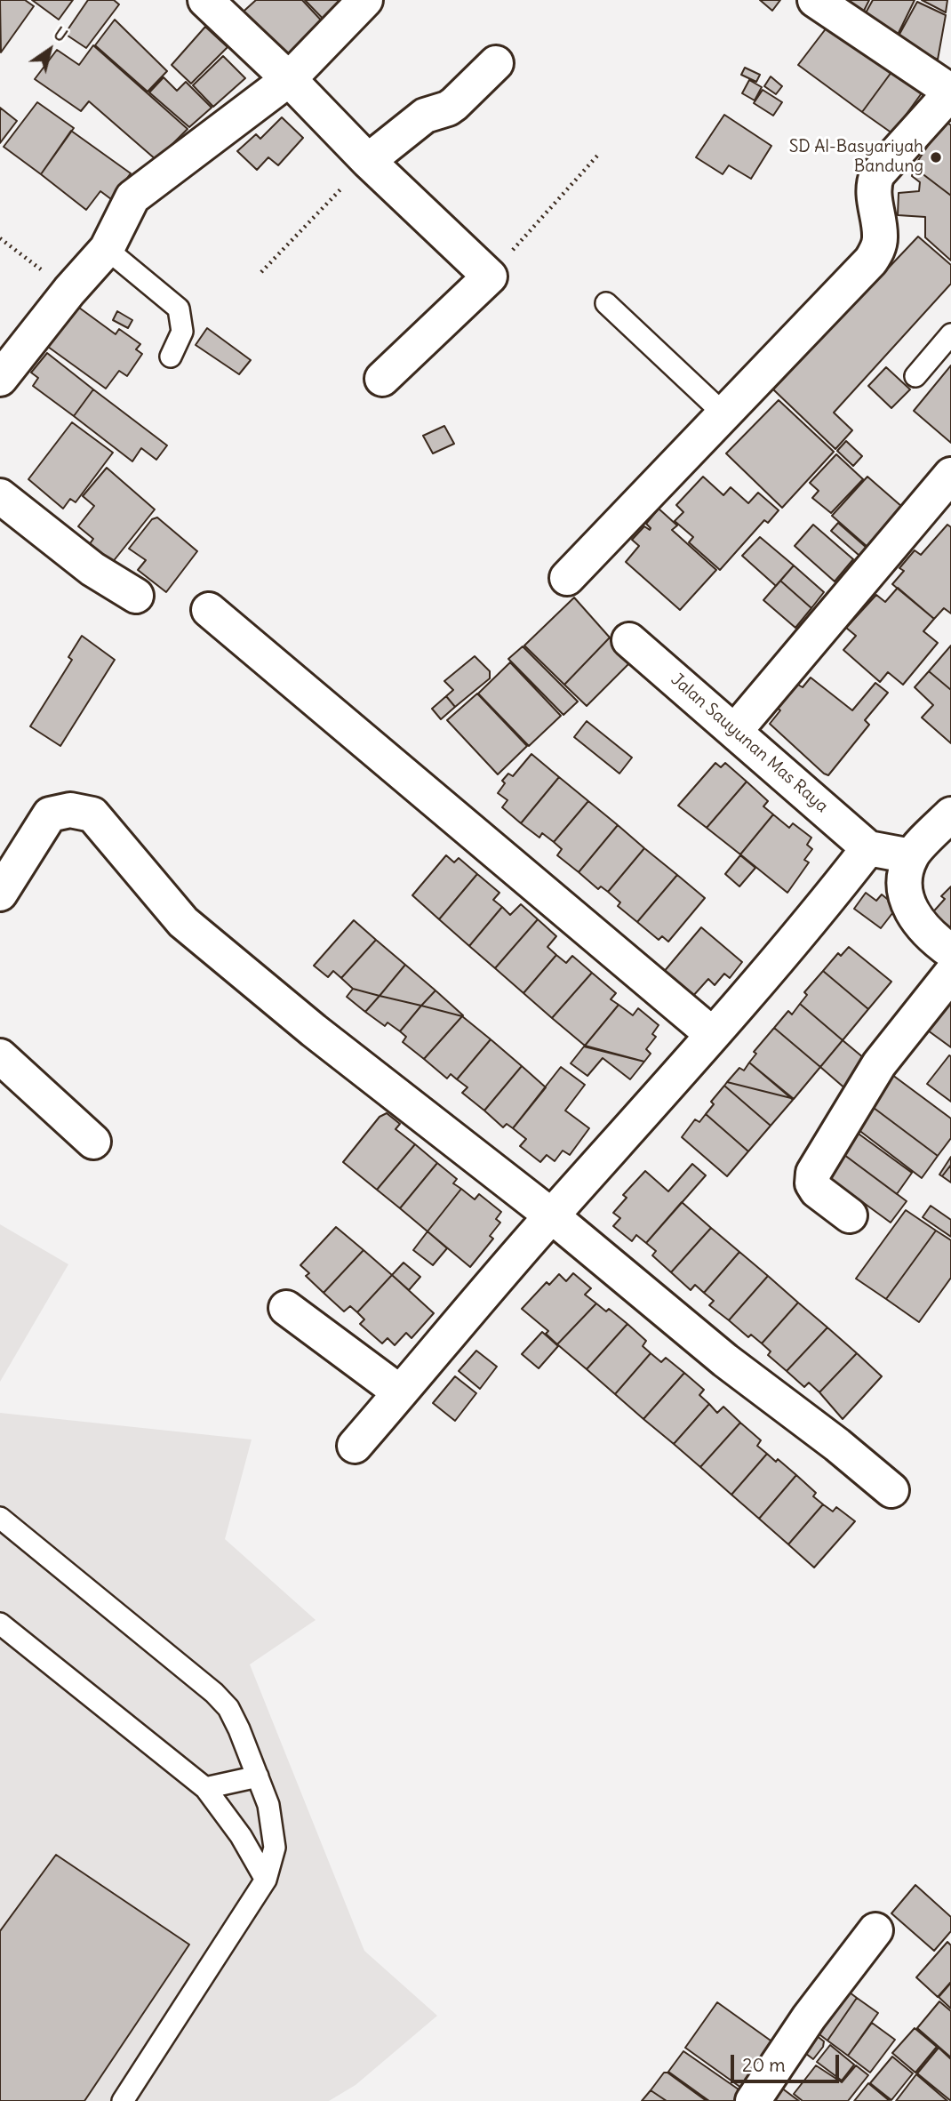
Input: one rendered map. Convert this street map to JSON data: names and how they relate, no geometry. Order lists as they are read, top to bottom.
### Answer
{
  "streets": {
    "street": ["Jalan Sauyunan Mas Raya"]
  },
  "places": ["SD Al-Basyariyah Bandung"],
  "scale_bar": "20 m",
  "north": "top right"
}
